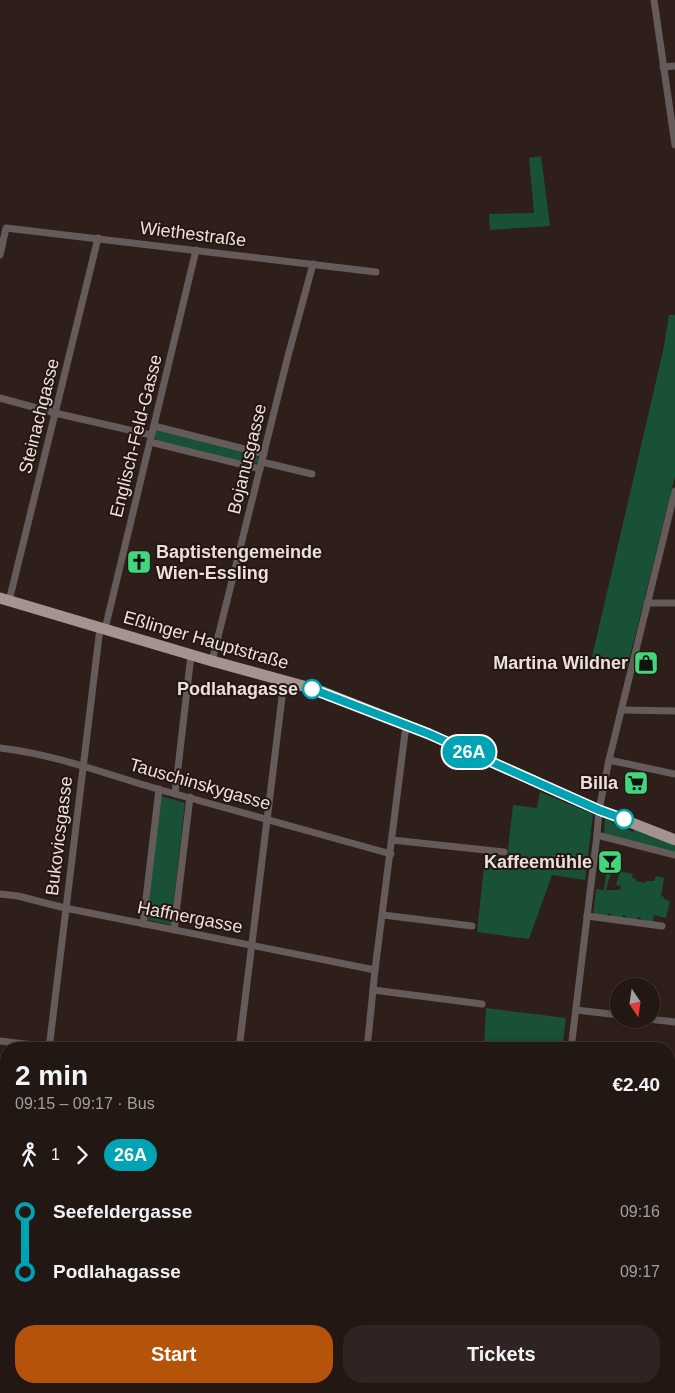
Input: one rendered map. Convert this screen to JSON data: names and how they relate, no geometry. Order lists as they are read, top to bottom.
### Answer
{
  "streets": {
    "main road": ["Eßlinger Hauptstraße"],
    "street": [
      "Wiethestraße",
      "Steinachgasse",
      "Englisch-Feld-Gasse",
      "Bojanusgasse",
      "Tauschinskygasse",
      "Bukovicsgasse",
      "Haffnergasse"
    ]
  },
  "crossings": [
    ["Wiethestraße", "Steinachgasse"],
    ["Wiethestraße", "Englisch-Feld-Gasse"],
    ["Wiethestraße", "Bojanusgasse"],
    ["Steinachgasse", "Eßlinger Hauptstraße"],
    ["Englisch-Feld-Gasse", "Eßlinger Hauptstraße"],
    ["Englisch-Feld-Gasse", "Bukovicsgasse"],
    ["Bojanusgasse", "Eßlinger Hauptstraße"],
    ["Eßlinger Hauptstraße", "Bukovicsgasse"],
    ["Tauschinskygasse", "Bukovicsgasse"],
    ["Bukovicsgasse", "Haffnergasse"]
  ],
  "places": {
    "church": ["Baptistengemeinde Wien-Essling"],
    "shop": ["Martina Wildner"],
    "other": ["Podlahagasse"],
    "supermarket": ["Billa"],
    "bar": ["Kaffeemühle"]
  },
  "lines": ["bus line 26A"],
  "north": "bottom",
  "page": {
    "on_map": "26A",
    "heading": ["2 min", "09:15 – 09:17 · Bus", "€2.40"],
    "legs": ["1", "26A"],
    "list": [
      {
        "name": "Seefeldergasse",
        "value": "09:16"
      },
      {
        "name": "Podlahagasse",
        "value": "09:17"
      }
    ],
    "buttons": ["Start", "Tickets"]
  }
}
